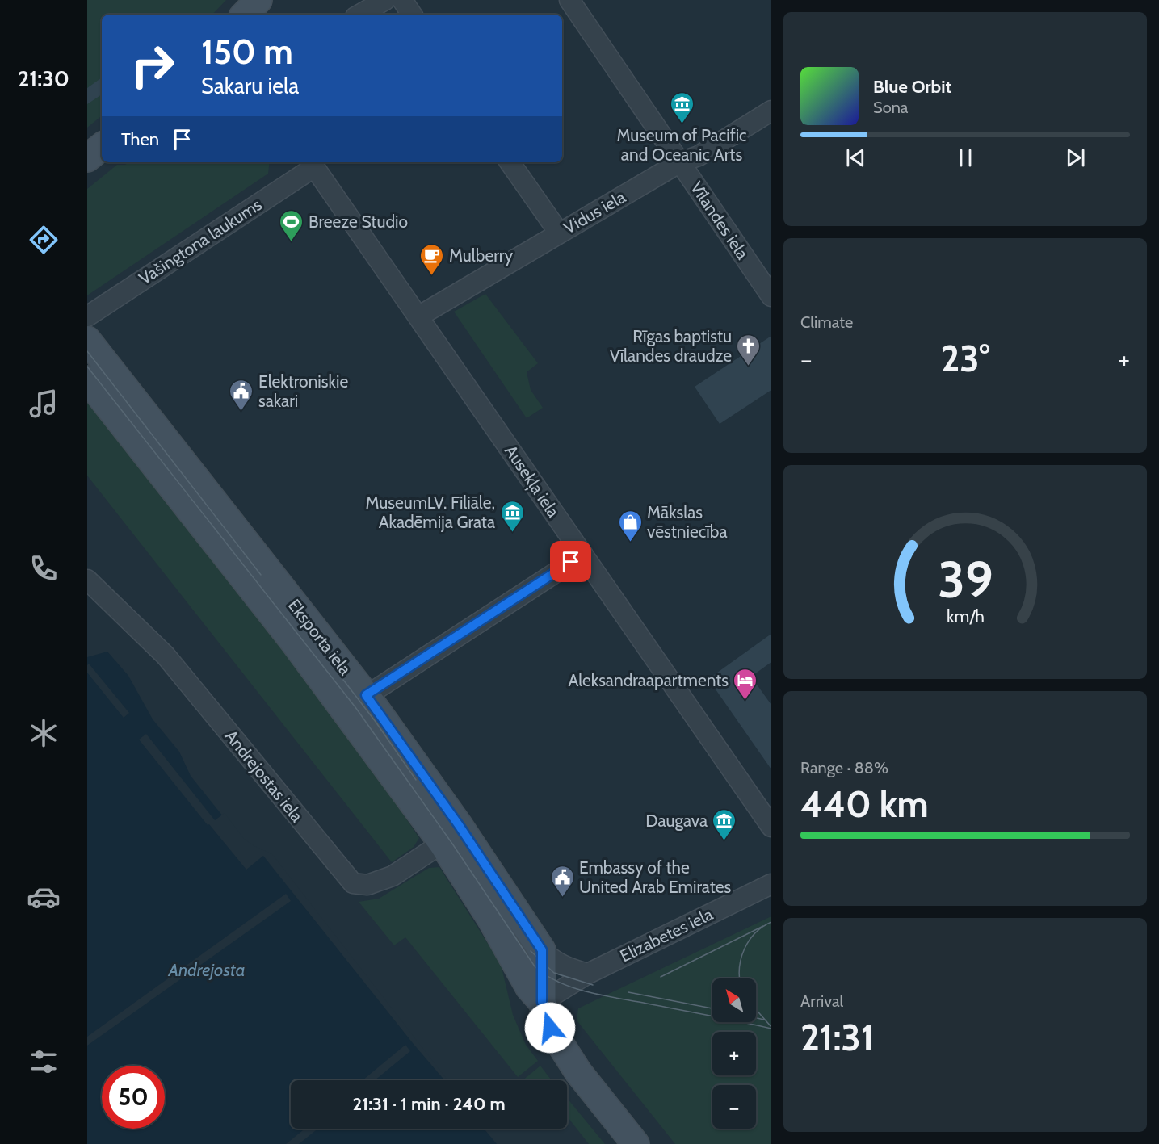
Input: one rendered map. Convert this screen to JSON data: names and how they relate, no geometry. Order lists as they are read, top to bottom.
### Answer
{
  "streets": {
    "main road": ["Eksporta iela"],
    "street": [
      "Vidus iela",
      "Vīlandes iela",
      "Vašingtona laukums",
      "Ausekļa iela",
      "Andrejostas iela",
      "Elizabetes iela"
    ]
  },
  "crossings": [
    ["Vidus iela", "Vīlandes iela"],
    ["Vidus iela", "Ausekļa iela"],
    ["Vašingtona laukums", "Ausekļa iela"],
    ["Eksporta iela", "Andrejostas iela"],
    ["Eksporta iela", "Elizabetes iela"]
  ],
  "water": ["Andrejosta"],
  "places": {
    "museum": ["Museum of Pacific and Oceanic Arts", "MuseumLV. Filiāle, Akadēmija Grata", "Daugava"],
    "sports": ["Breeze Studio"],
    "cafe": ["Mulberry"],
    "church": ["Rīgas baptistu Vīlandes draudze"],
    "public building": ["Elektroniskie sakari", "Embassy of the United Arab Emirates"],
    "shop": ["Mākslas vēstniecība"],
    "hotel": ["Aleksandraapartments"]
  },
  "north": "top left",
  "page": {
    "tabs": "21:30",
    "turn": ["150 m", "Sakaru iela"],
    "song": ["Blue Orbit", "Sona"],
    "then": "Then",
    "tile": [
      "Climate",
      ["Range · 88%", "440 km"],
      ["Arrival", "21:31"]
    ],
    "heat": ["−", "23°", "+"],
    "map_buttons": ["+", "−"],
    "limit": "50",
    "trip": "21:31 · 1 min · 240 m",
    "gauge": ["39", "km/h"]
  }
}
